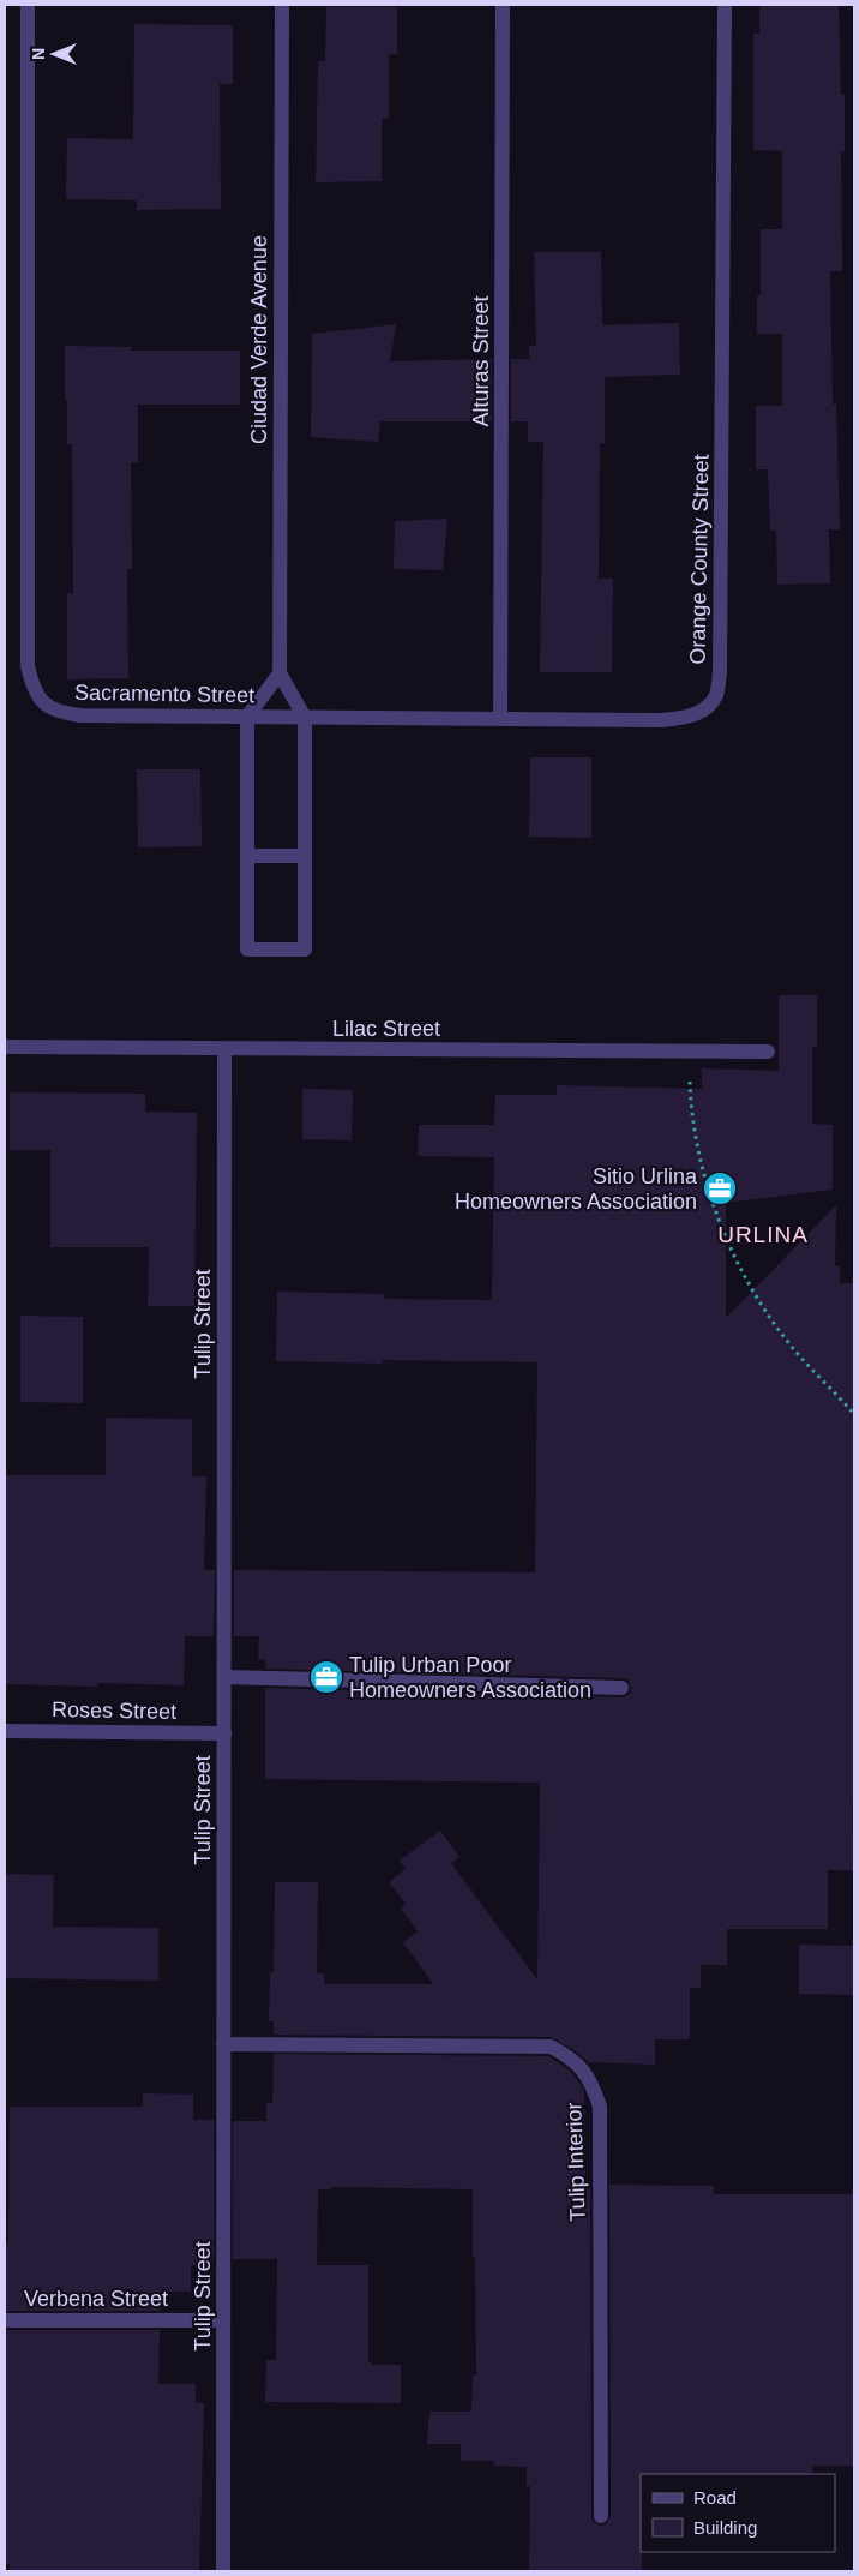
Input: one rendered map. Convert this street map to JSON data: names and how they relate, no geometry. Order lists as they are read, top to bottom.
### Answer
{
  "streets": {
    "street": [
      "Ciudad Verde Avenue",
      "Alturas Street",
      "Orange County Street",
      "Sacramento Street",
      "Lilac Street",
      "Tulip Street",
      "Roses Street",
      "Tulip Interior",
      "Verbena Street"
    ]
  },
  "crossings": [
    ["Ciudad Verde Avenue", "Orange County Street"],
    ["Ciudad Verde Avenue", "Sacramento Street"],
    ["Alturas Street", "Orange County Street"],
    ["Orange County Street", "Sacramento Street"],
    ["Lilac Street", "Tulip Street"],
    ["Tulip Street", "Roses Street"],
    ["Tulip Street", "Tulip Interior"],
    ["Tulip Street", "Verbena Street"]
  ],
  "districts": ["URLINA"],
  "places": {
    "office": ["Sitio Urlina Homeowners Association", "Tulip Urban Poor Homeowners Association"]
  },
  "legend": ["Road", "Building"],
  "north": "left"
}
